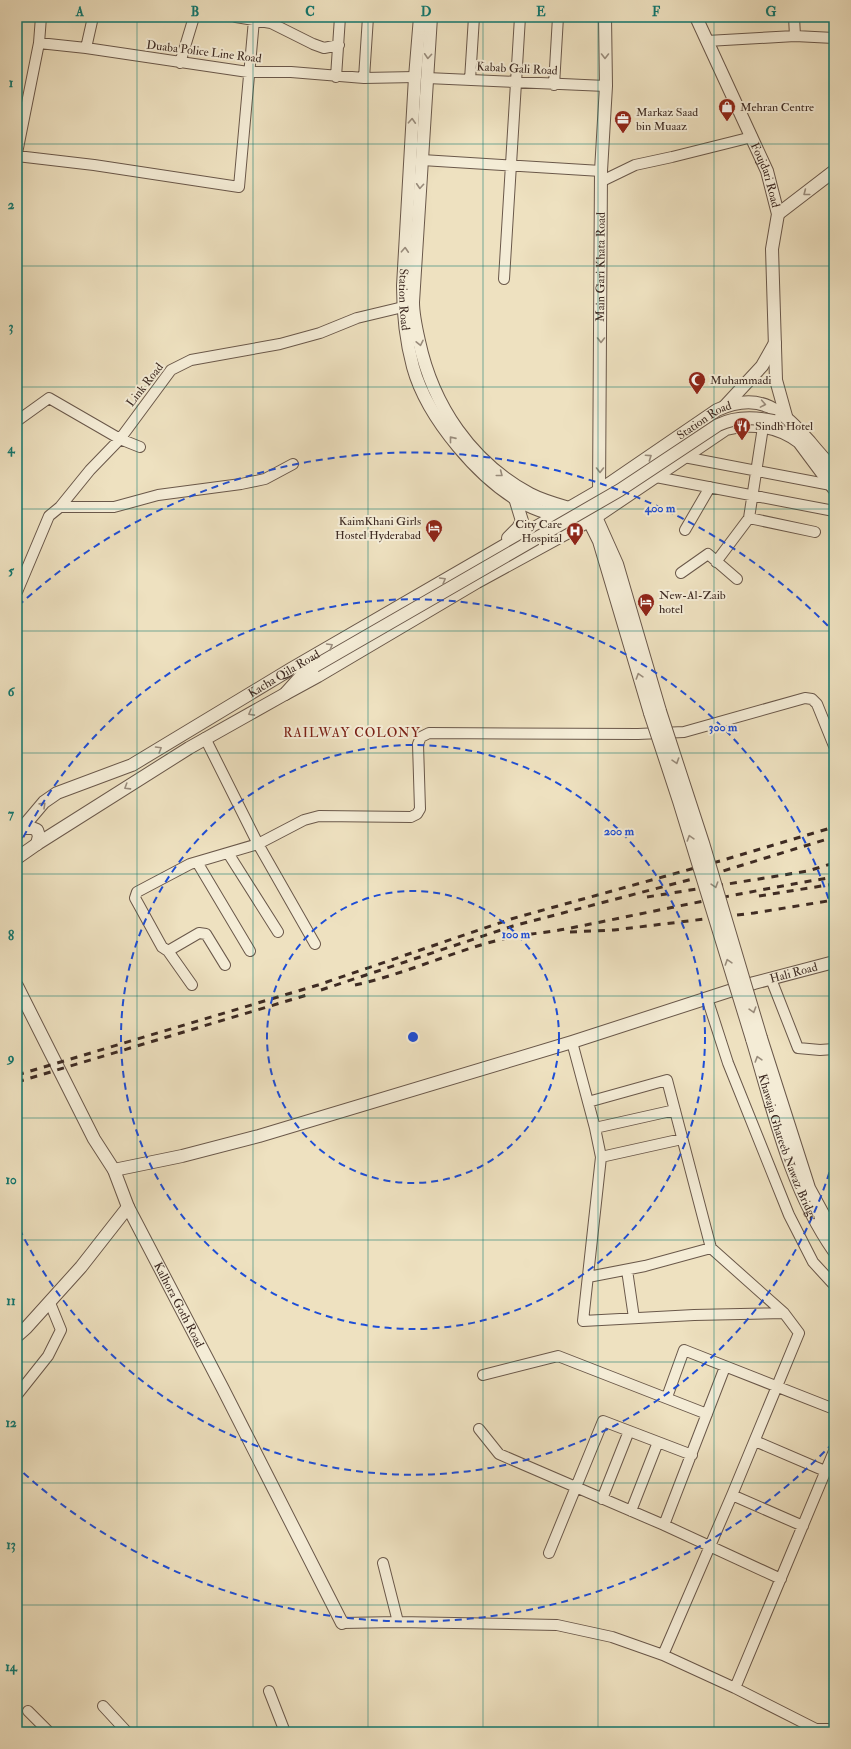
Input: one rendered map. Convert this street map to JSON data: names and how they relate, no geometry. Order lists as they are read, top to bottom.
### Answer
{
  "streets": {
    "street": [
      "Duaba Police Line Road",
      "Kabab Gali Road",
      "Foujdari Road",
      "Main Gari Khata Road",
      "Station Road",
      "Link Road",
      "Kacha Qila Road",
      "Hali Road",
      "Khawaja Ghareeb Nawaz Bridge",
      "Kalhora Goth Road"
    ]
  },
  "crossings": [
    ["Duaba Police Line Road", "Kabab Gali Road"],
    ["Duaba Police Line Road", "Station Road"],
    ["Kabab Gali Road", "Main Gari Khata Road"],
    ["Kabab Gali Road", "Station Road"],
    ["Foujdari Road", "Station Road"],
    ["Main Gari Khata Road", "Station Road"],
    ["Main Gari Khata Road", "Kacha Qila Road"],
    ["Station Road", "Link Road"],
    ["Station Road", "Kacha Qila Road"],
    ["Hali Road", "Kalhora Goth Road"]
  ],
  "districts": ["RAILWAY COLONY"],
  "places": {
    "shop": ["Mehran Centre"],
    "office": ["Markaz Saad bin Muaaz"],
    "mosque": ["Muhammadi"],
    "restaurant": ["Sindh Hotel"],
    "hotel": ["KaimKhani Girls Hostel Hyderabad", "New-Al-Zaib hotel"],
    "hospital": ["City Care Hospital"]
  },
  "grid": {
    "columns": [
      "A",
      "B",
      "C",
      "D",
      "E",
      "F",
      "G"
    ],
    "rows": [
      "1",
      "2",
      "3",
      "4",
      "5",
      "6",
      "7",
      "8",
      "9",
      "10",
      "11",
      "12",
      "13",
      "14"
    ]
  },
  "rings": [
    "400 m",
    "300 m",
    "200 m",
    "100 m"
  ]
}
